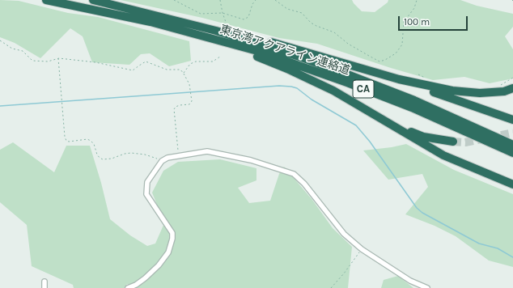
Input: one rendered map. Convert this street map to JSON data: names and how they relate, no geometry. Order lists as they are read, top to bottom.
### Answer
{
  "streets": {
    "highway": ["東京湾アクアライン連絡道", "CA"]
  },
  "crossings": [
    ["東京湾アクアライン連絡道", "CA"]
  ],
  "scale_bar": "100 m"
}
